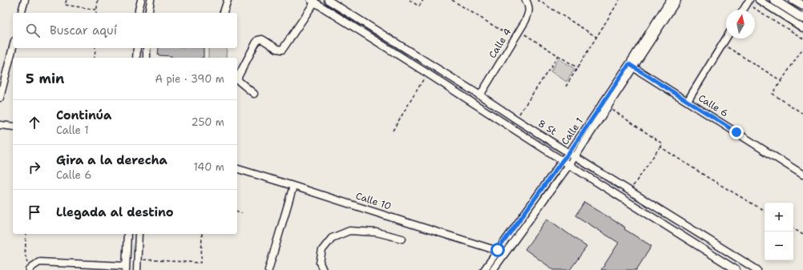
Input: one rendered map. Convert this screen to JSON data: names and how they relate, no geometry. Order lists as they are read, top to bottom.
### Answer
{
  "streets": {
    "street": [
      "Calle 4",
      "Calle 6",
      "8 St",
      "Calle 1",
      "Calle 10"
    ]
  },
  "crossings": [
    ["Calle 4", "8 St"],
    ["Calle 6", "Calle 1"],
    ["8 St", "Calle 1"],
    ["Calle 1", "Calle 10"]
  ],
  "north": "top",
  "page": {
    "search": "Buscar aquí",
    "heading": ["5 min", "A pie · 390 m"],
    "list": [
      ["Continúa", "Calle 1", "250 m"],
      ["Gira a la derecha", "Calle 6", "140 m"],
      "Llegada al destino"
    ],
    "map_buttons": ["+", "−"]
  }
}
